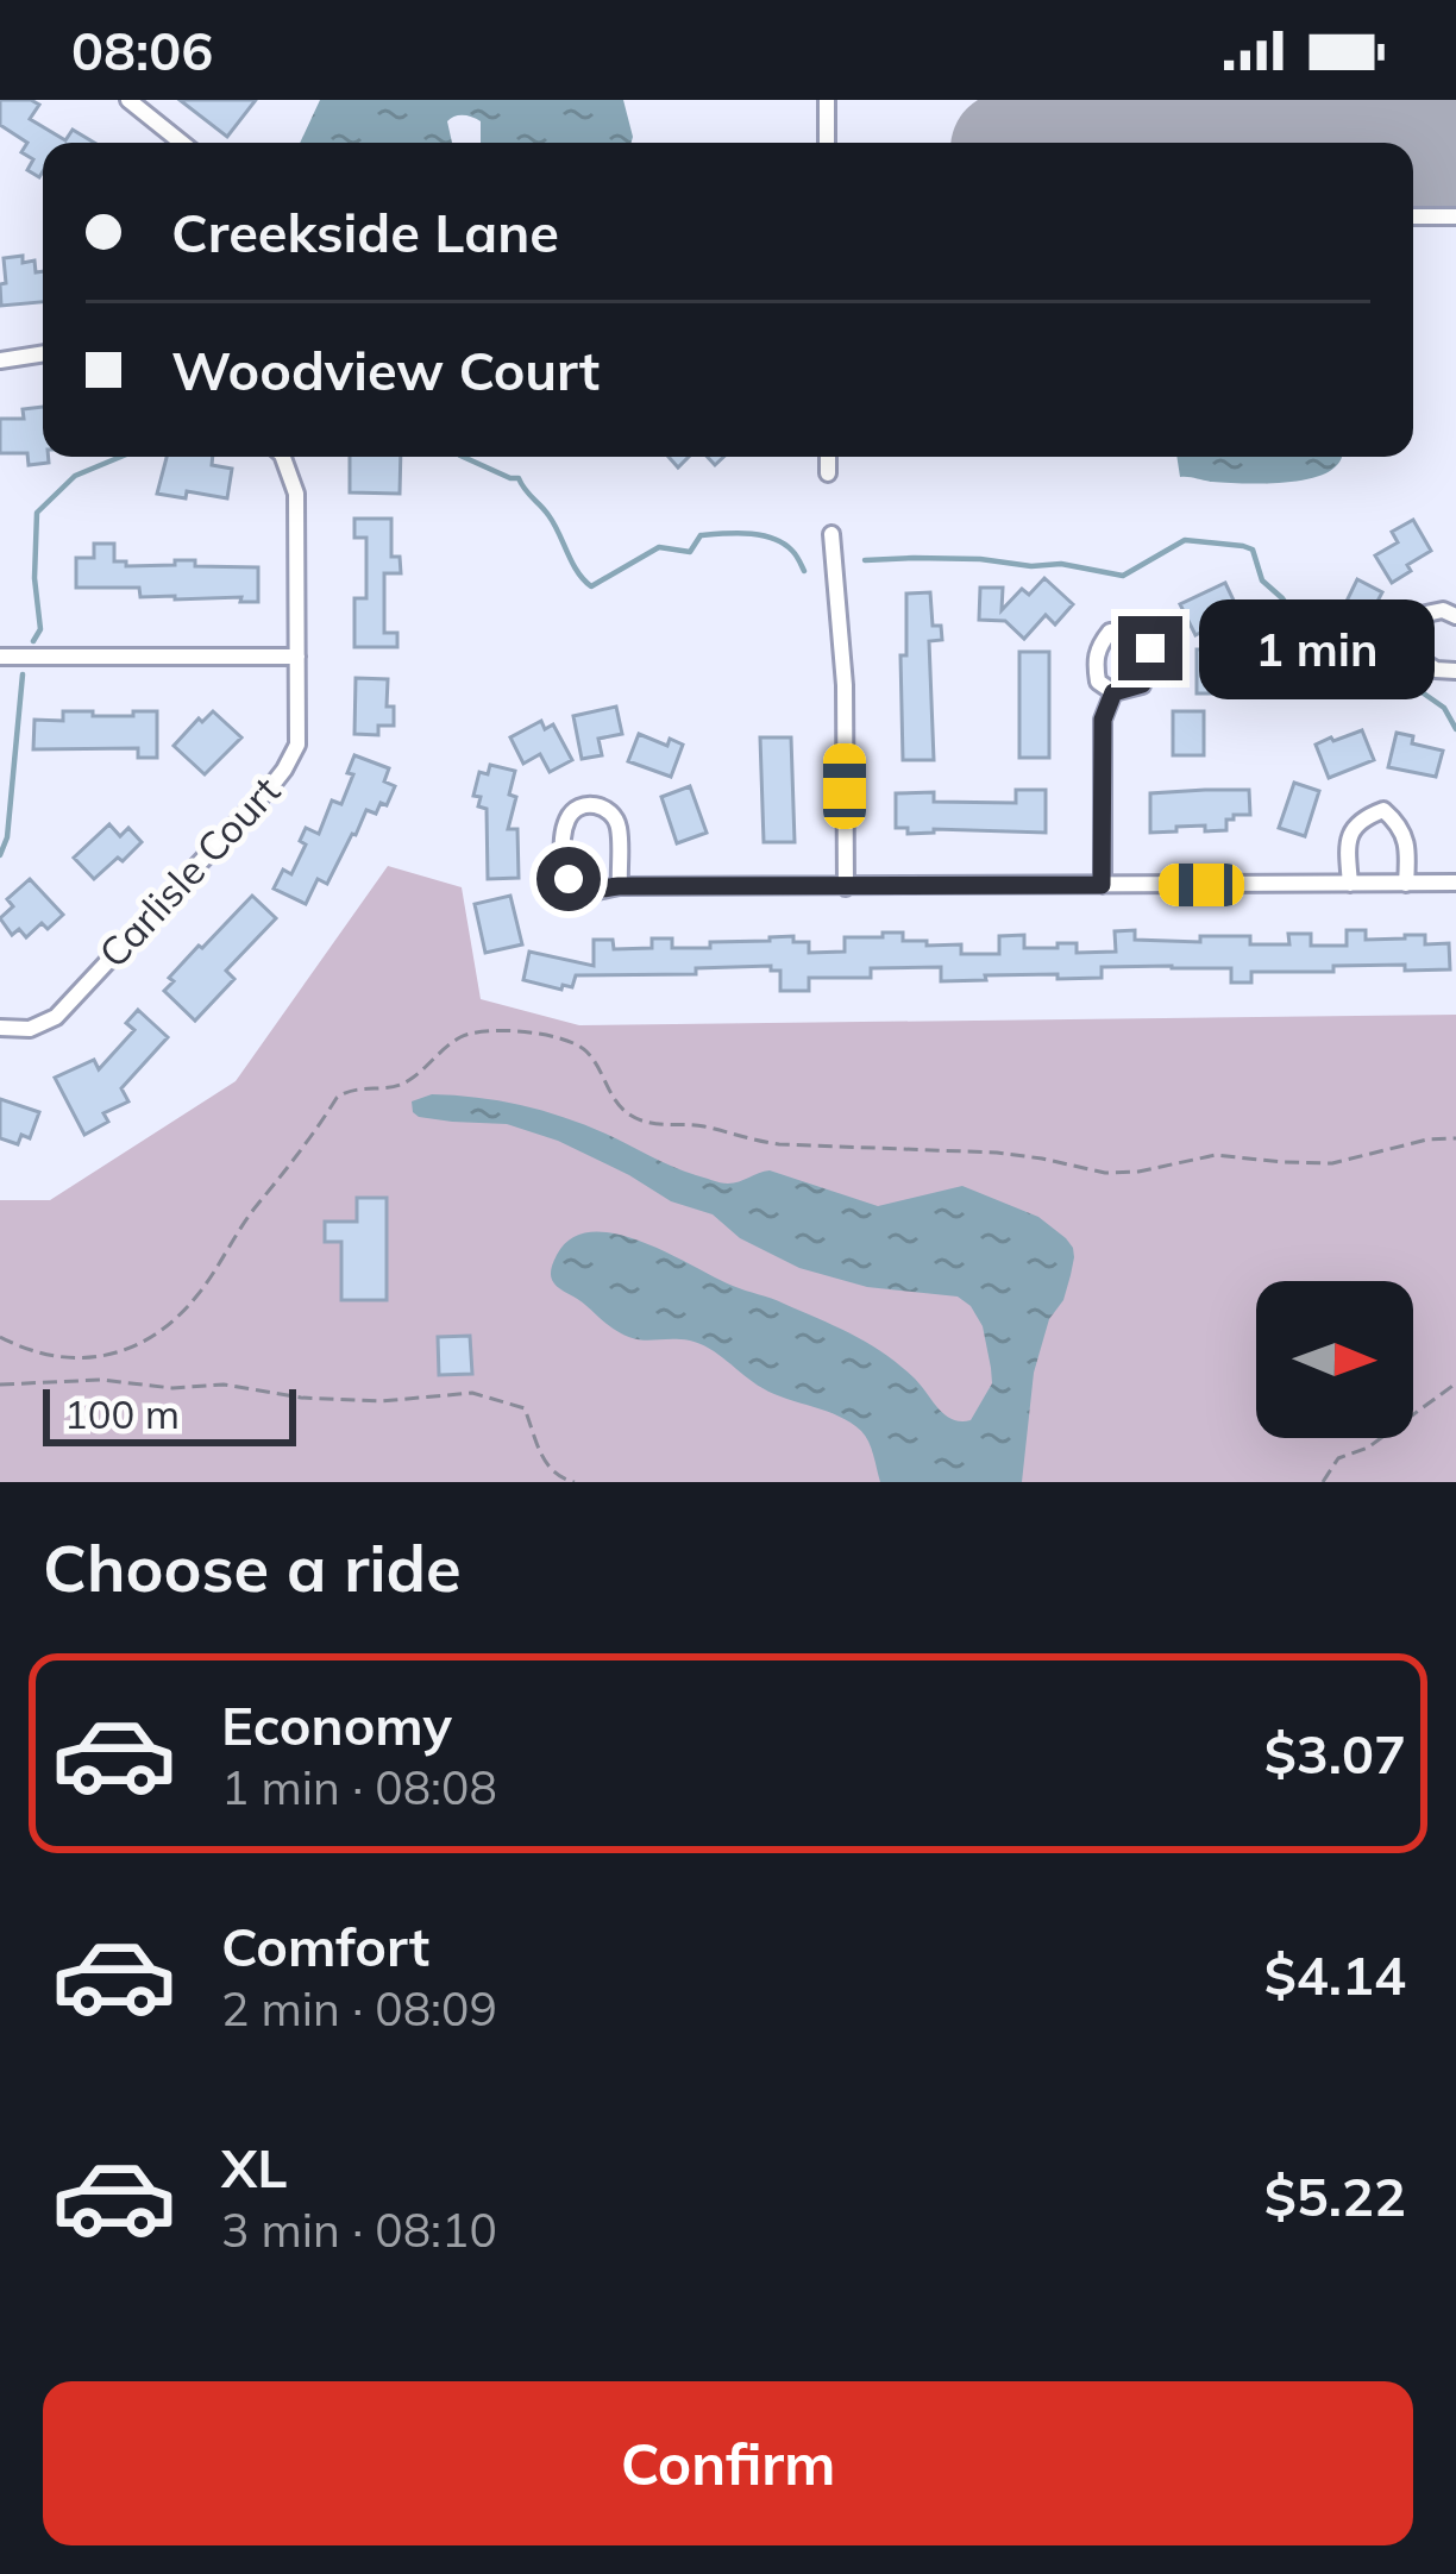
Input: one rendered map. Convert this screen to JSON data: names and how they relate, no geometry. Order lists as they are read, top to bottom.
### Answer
{
  "streets": {
    "street": ["Carlisle Court"]
  },
  "scale_bar": "100 m",
  "north": "right",
  "page": {
    "status": "08:06",
    "banner": ["Creekside Lane", "Woodview Court"],
    "bubble": "1 min",
    "scale": "100 m",
    "heading": "Choose a ride",
    "list": [
      {
        "name": "Economy",
        "note": "1 min · 08:08",
        "value": "$3.07"
      },
      {
        "name": "Comfort",
        "note": "2 min · 08:09",
        "value": "$4.14"
      },
      {
        "name": "XL",
        "note": "3 min · 08:10",
        "value": "$5.22"
      }
    ],
    "buttons": "Confirm"
  }
}
